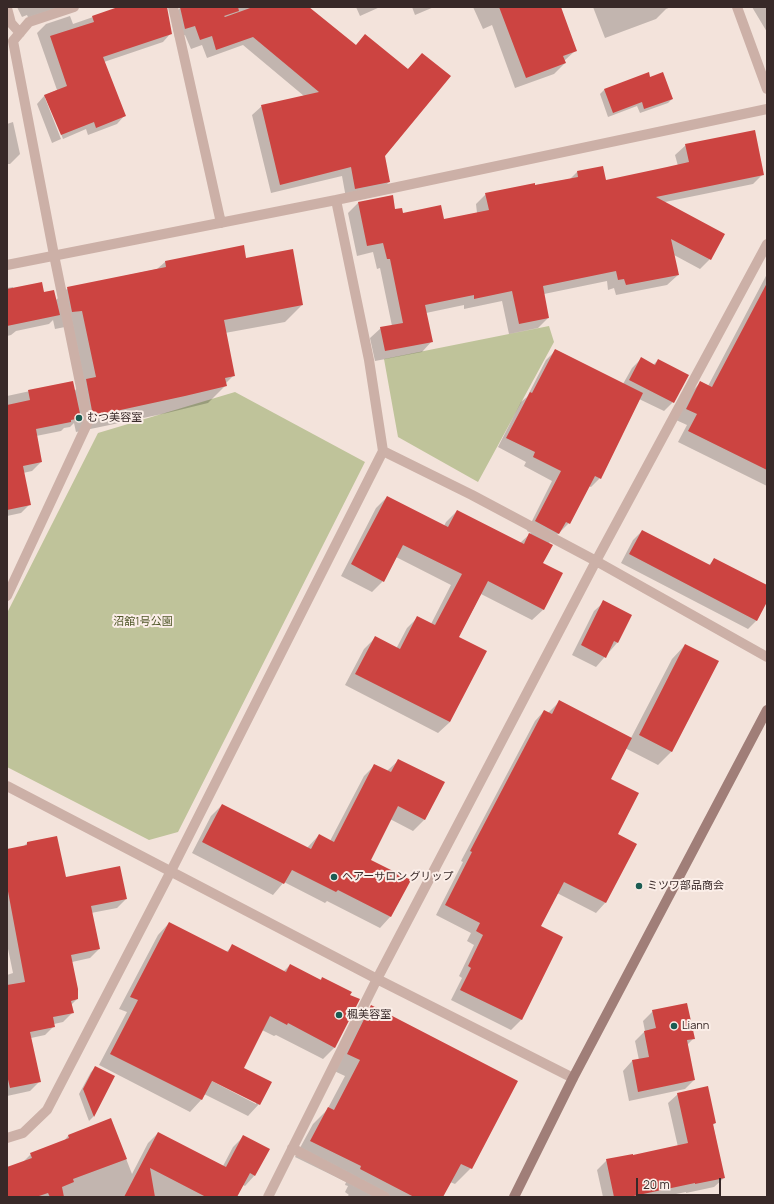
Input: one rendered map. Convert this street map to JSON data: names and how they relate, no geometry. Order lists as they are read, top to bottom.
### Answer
{
  "parks": ["沼舘1号公園"],
  "places": [
    "むつ美容室",
    "ヘアーサロン グリップ",
    "ミツワ部品商会",
    "楓美容室",
    "Liann"
  ],
  "scale_bar": "20 m"
}
